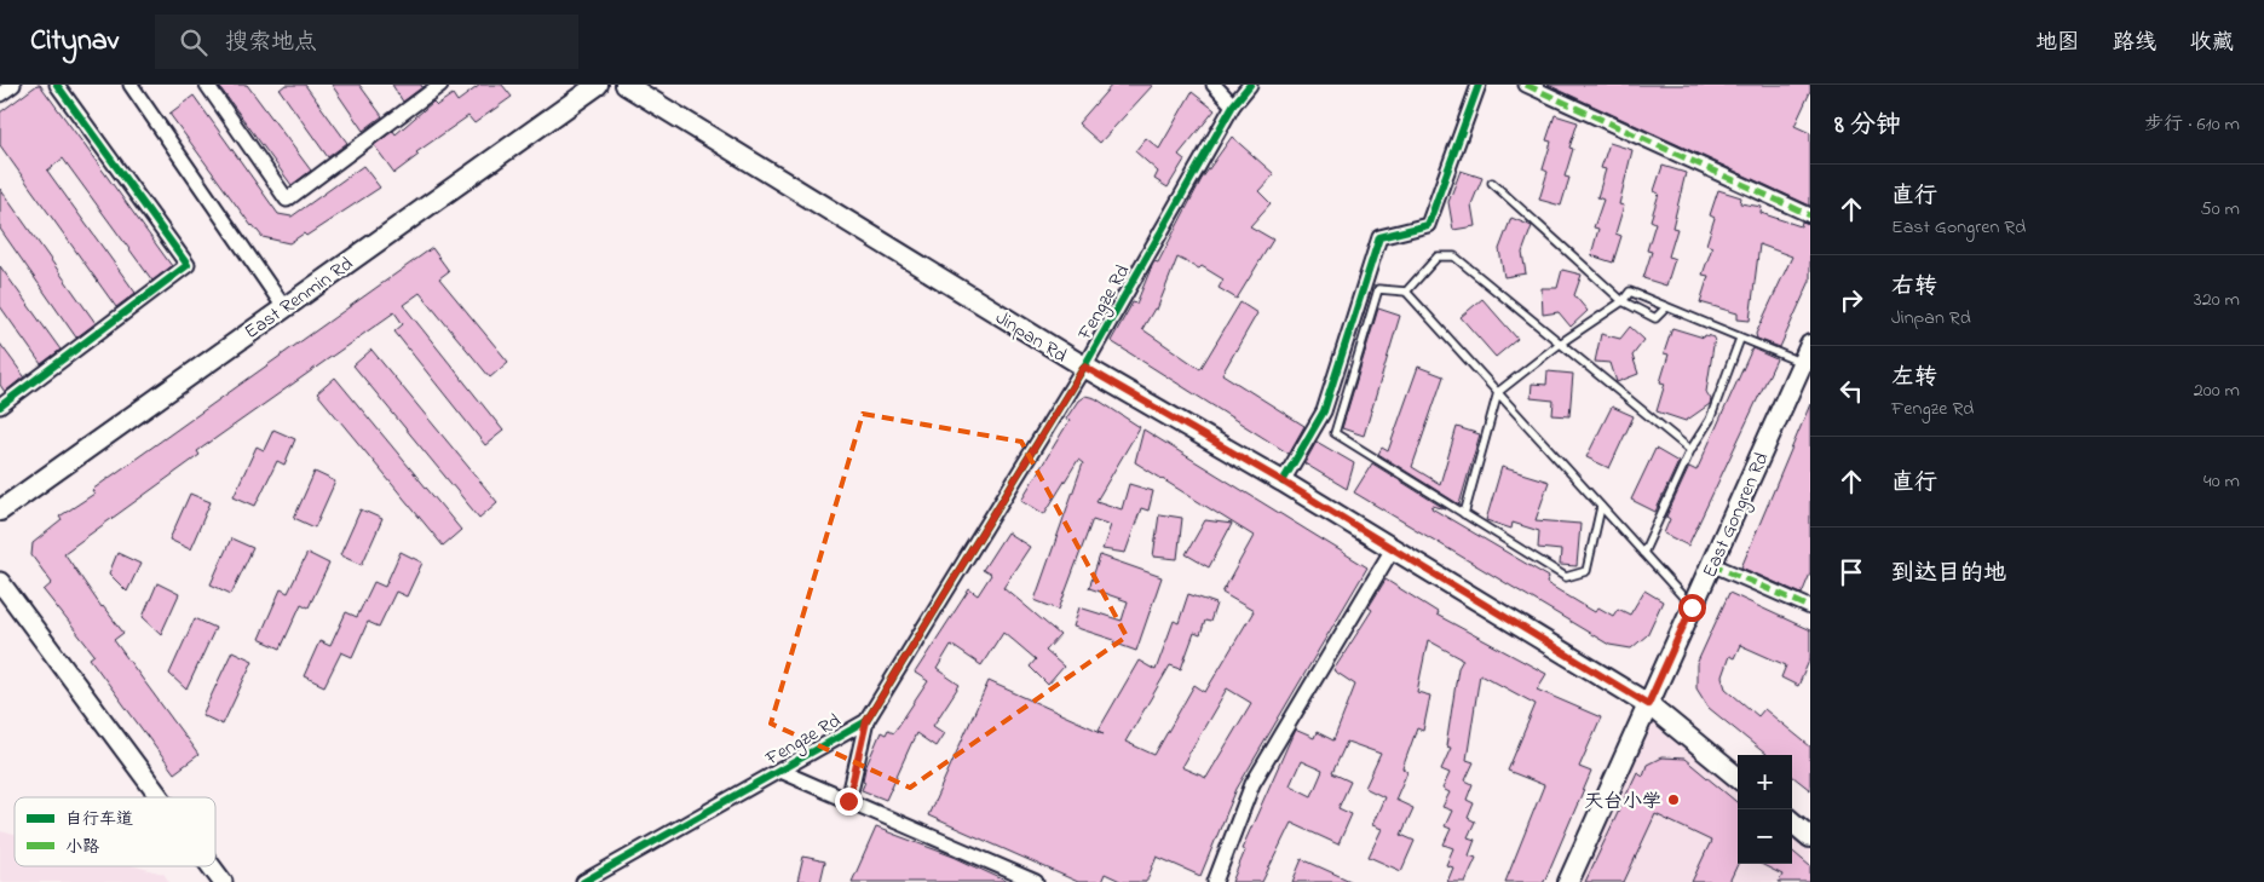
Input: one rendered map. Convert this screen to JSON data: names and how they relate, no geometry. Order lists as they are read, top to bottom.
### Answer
{
  "streets": {
    "main road": ["East Renmin Rd", "Jinpan Rd", "East Gongren Rd"],
    "street": ["Fengze Rd"]
  },
  "crossings": [
    ["Fengze Rd", "Jinpan Rd"],
    ["Jinpan Rd", "East Gongren Rd"]
  ],
  "places": ["天台小学"],
  "legend": ["自行车道", "小路"],
  "page": {
    "header": "Citynav",
    "search": "搜索地点",
    "nav": ["地图", "路线", "收藏"],
    "heading": ["8 分钟", "步行 · 610 m"],
    "list": [
      ["直行", "East Gongren Rd", "50 m"],
      ["右转", "Jinpan Rd", "320 m"],
      ["左转", "Fengze Rd", "200 m"],
      ["直行", "40 m"],
      "到达目的地"
    ],
    "map_buttons": ["+", "−"]
  }
}
